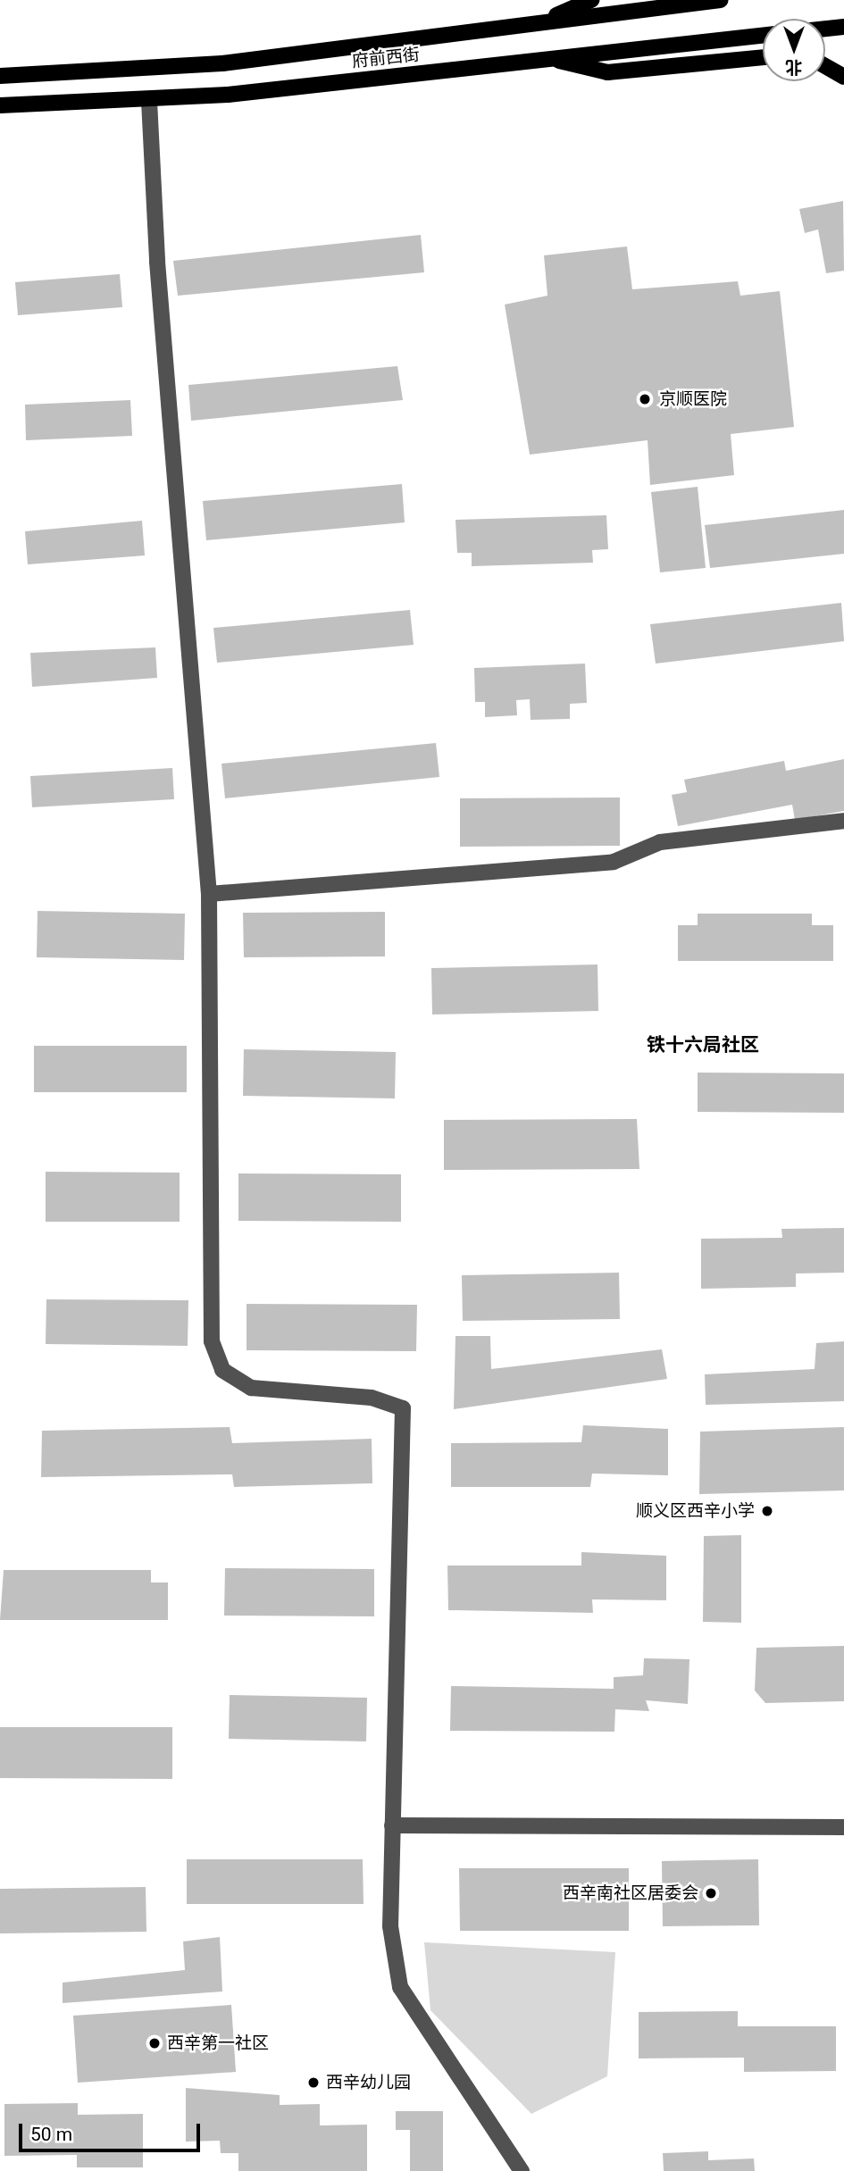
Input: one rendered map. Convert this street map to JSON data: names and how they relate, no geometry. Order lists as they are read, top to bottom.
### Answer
{
  "streets": {
    "main road": ["府前西街"]
  },
  "districts": ["铁十六局社区"],
  "places": [
    "京顺医院",
    "顺义区西辛小学",
    "西辛南社区居委会",
    "西辛第一社区",
    "西辛幼儿园"
  ],
  "scale_bar": "50 m",
  "north": "bottom"
}
